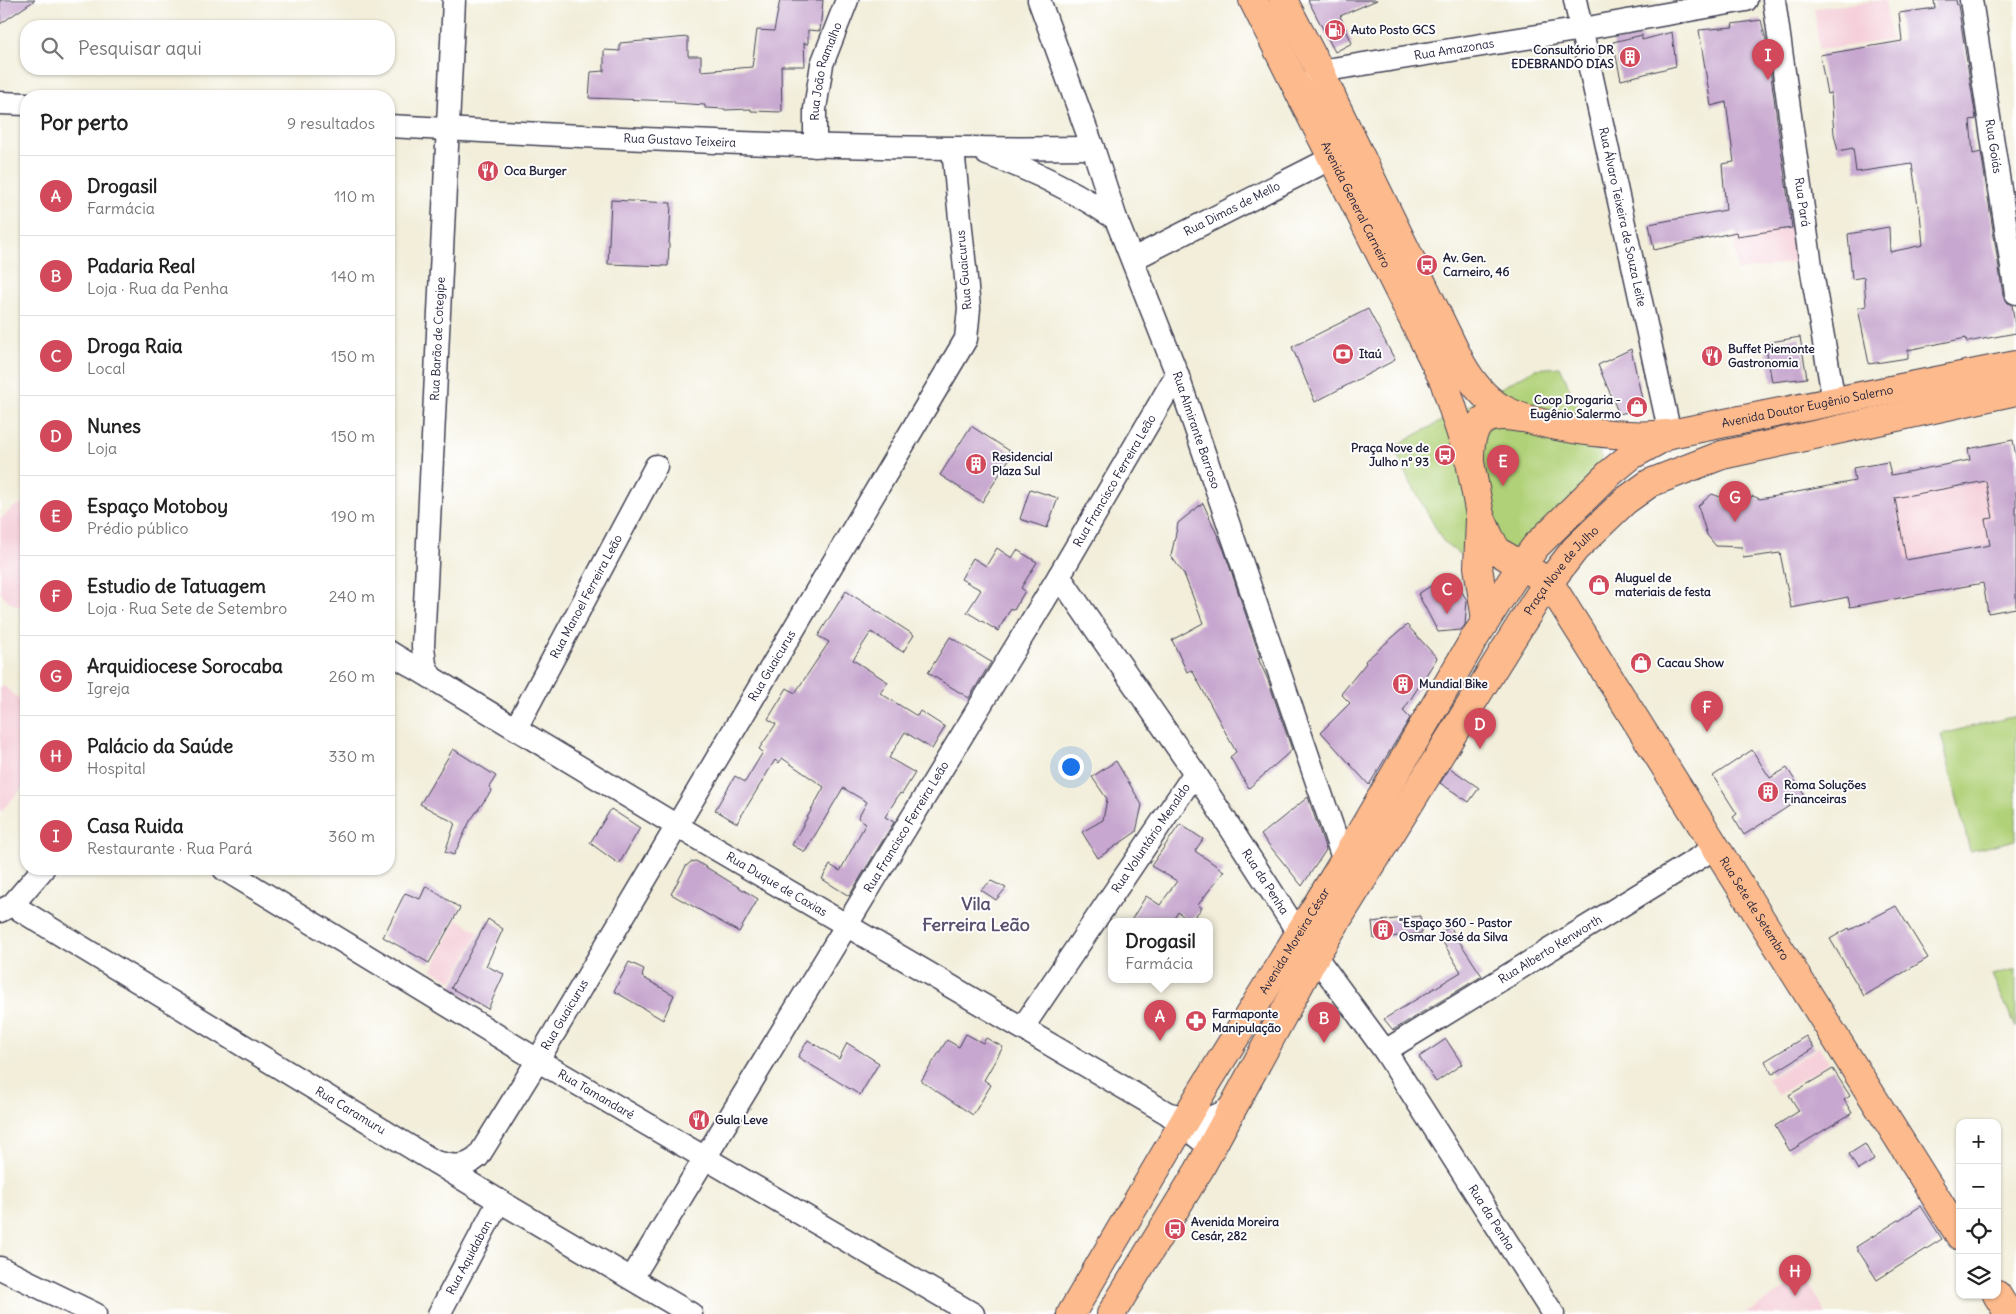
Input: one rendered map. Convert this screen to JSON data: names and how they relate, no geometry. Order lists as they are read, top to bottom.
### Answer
{
  "streets": {
    "main road": [
      "Avenida General Carneiro",
      "Avenida Doutor Eugênio Salerno",
      "Praça Nove de Julho",
      "Rua Sete de Setembro",
      "Avenida Moreira César"
    ],
    "street": [
      "Rua Amazonas",
      "Rua João Ramalho",
      "Rua Gustavo Teixeira",
      "Rua Goiás",
      "Rua Pará",
      "Rua Dimas de Mello",
      "Rua Álvaro Teixeira de Souza Leite",
      "Rua Guaicurus",
      "Rua Barão de Cotegipe",
      "Rua Almirante Barroso",
      "Rua Francisco Ferreira Leão",
      "Rua Manoel Ferreira Leão",
      "Rua Voluntário Menaldo",
      "Rua da Penha",
      "Rua Duque de Caxias",
      "Rua Alberto Kenworth",
      "Rua Tamandaré",
      "Rua Caramuru",
      "Rua Aquidaban"
    ]
  },
  "crossings": [
    ["Rua Amazonas", "Avenida General Carneiro"],
    ["Rua Amazonas", "Rua Álvaro Teixeira de Souza Leite"],
    ["Rua João Ramalho", "Rua Gustavo Teixeira"],
    ["Rua Gustavo Teixeira", "Rua Guaicurus"],
    ["Rua Gustavo Teixeira", "Rua Barão de Cotegipe"],
    ["Rua Gustavo Teixeira", "Rua Almirante Barroso"],
    ["Rua Pará", "Avenida Doutor Eugênio Salerno"],
    ["Avenida General Carneiro", "Rua Dimas de Mello"],
    ["Rua Dimas de Mello", "Rua Almirante Barroso"],
    ["Rua Álvaro Teixeira de Souza Leite", "Avenida Doutor Eugênio Salerno"],
    ["Rua Guaicurus", "Rua Duque de Caxias"],
    ["Rua Guaicurus", "Rua Tamandaré"],
    ["Rua Barão de Cotegipe", "Rua Duque de Caxias"],
    ["Rua Almirante Barroso", "Rua Francisco Ferreira Leão"],
    ["Rua Almirante Barroso", "Avenida Moreira César"],
    ["Rua Francisco Ferreira Leão", "Rua da Penha"],
    ["Rua Francisco Ferreira Leão", "Rua Duque de Caxias"],
    ["Rua Francisco Ferreira Leão", "Rua Tamandaré"],
    ["Rua Francisco Ferreira Leão", "Rua Caramuru"],
    ["Praça Nove de Julho", "Rua Sete de Setembro"],
    ["Praça Nove de Julho", "Avenida Moreira César"],
    ["Rua Manoel Ferreira Leão", "Rua Duque de Caxias"],
    ["Rua Voluntário Menaldo", "Rua da Penha"],
    ["Rua Voluntário Menaldo", "Rua Duque de Caxias"],
    ["Rua da Penha", "Avenida Moreira César"],
    ["Rua da Penha", "Rua Alberto Kenworth"],
    ["Rua Duque de Caxias", "Avenida Moreira César"],
    ["Rua Sete de Setembro", "Rua Alberto Kenworth"],
    ["Rua Caramuru", "Rua Aquidaban"]
  ],
  "districts": ["Vila Ferreira Leão"],
  "places": {
    "fuel station": ["Auto Posto GCS"],
    "building": [
      "Consultório DR EDEBRANDO DIAS",
      "Residencial Plaza Sul",
      "Mundial Bike",
      "Roma Soluções Financeiras",
      "\"Espaço 360 - Pastor Osmar José da Silva"
    ],
    "restaurant": ["Oca Burger", "Buffet Piemonte Gastronomia", "Gula Leve"],
    "bus stop": ["Av. Gen. Carneiro, 46", "Praça Nove de Julho nº 93", "Avenida Moreira Cesár, 282"],
    "bank": ["Itaú"],
    "shop": ["Coop Drogaria - Eugênio Salermo", "Aluguel de materiais de festa", "Cacau Show"],
    "pharmacy": ["Farmaponte Manipulação"]
  },
  "page": {
    "search": "Pesquisar aqui",
    "pins": [
      "I",
      "E",
      "G",
      "C",
      "F",
      "D",
      "A",
      "B",
      "H"
    ],
    "heading": ["Por perto", "9 resultados"],
    "list": [
      {
        "mark": "A",
        "name": "Drogasil",
        "note": "Farmácia",
        "value": "110 m"
      },
      {
        "mark": "B",
        "name": "Padaria Real",
        "note": "Loja · Rua da Penha",
        "value": "140 m"
      },
      {
        "mark": "C",
        "name": "Droga Raia",
        "note": "Local",
        "value": "150 m"
      },
      {
        "mark": "D",
        "name": "Nunes",
        "note": "Loja",
        "value": "150 m"
      },
      {
        "mark": "E",
        "name": "Espaço Motoboy",
        "note": "Prédio público",
        "value": "190 m"
      },
      {
        "mark": "F",
        "name": "Estudio de Tatuagem",
        "note": "Loja · Rua Sete de Setembro",
        "value": "240 m"
      },
      {
        "mark": "G",
        "name": "Arquidiocese Sorocaba",
        "note": "Igreja",
        "value": "260 m"
      },
      {
        "mark": "H",
        "name": "Palácio da Saúde",
        "note": "Hospital",
        "value": "330 m"
      },
      {
        "mark": "I",
        "name": "Casa Ruida",
        "note": "Restaurante · Rua Pará",
        "value": "360 m"
      }
    ],
    "popup": ["Drogasil", "Farmácia"],
    "map_buttons": ["+", "−"]
  }
}
